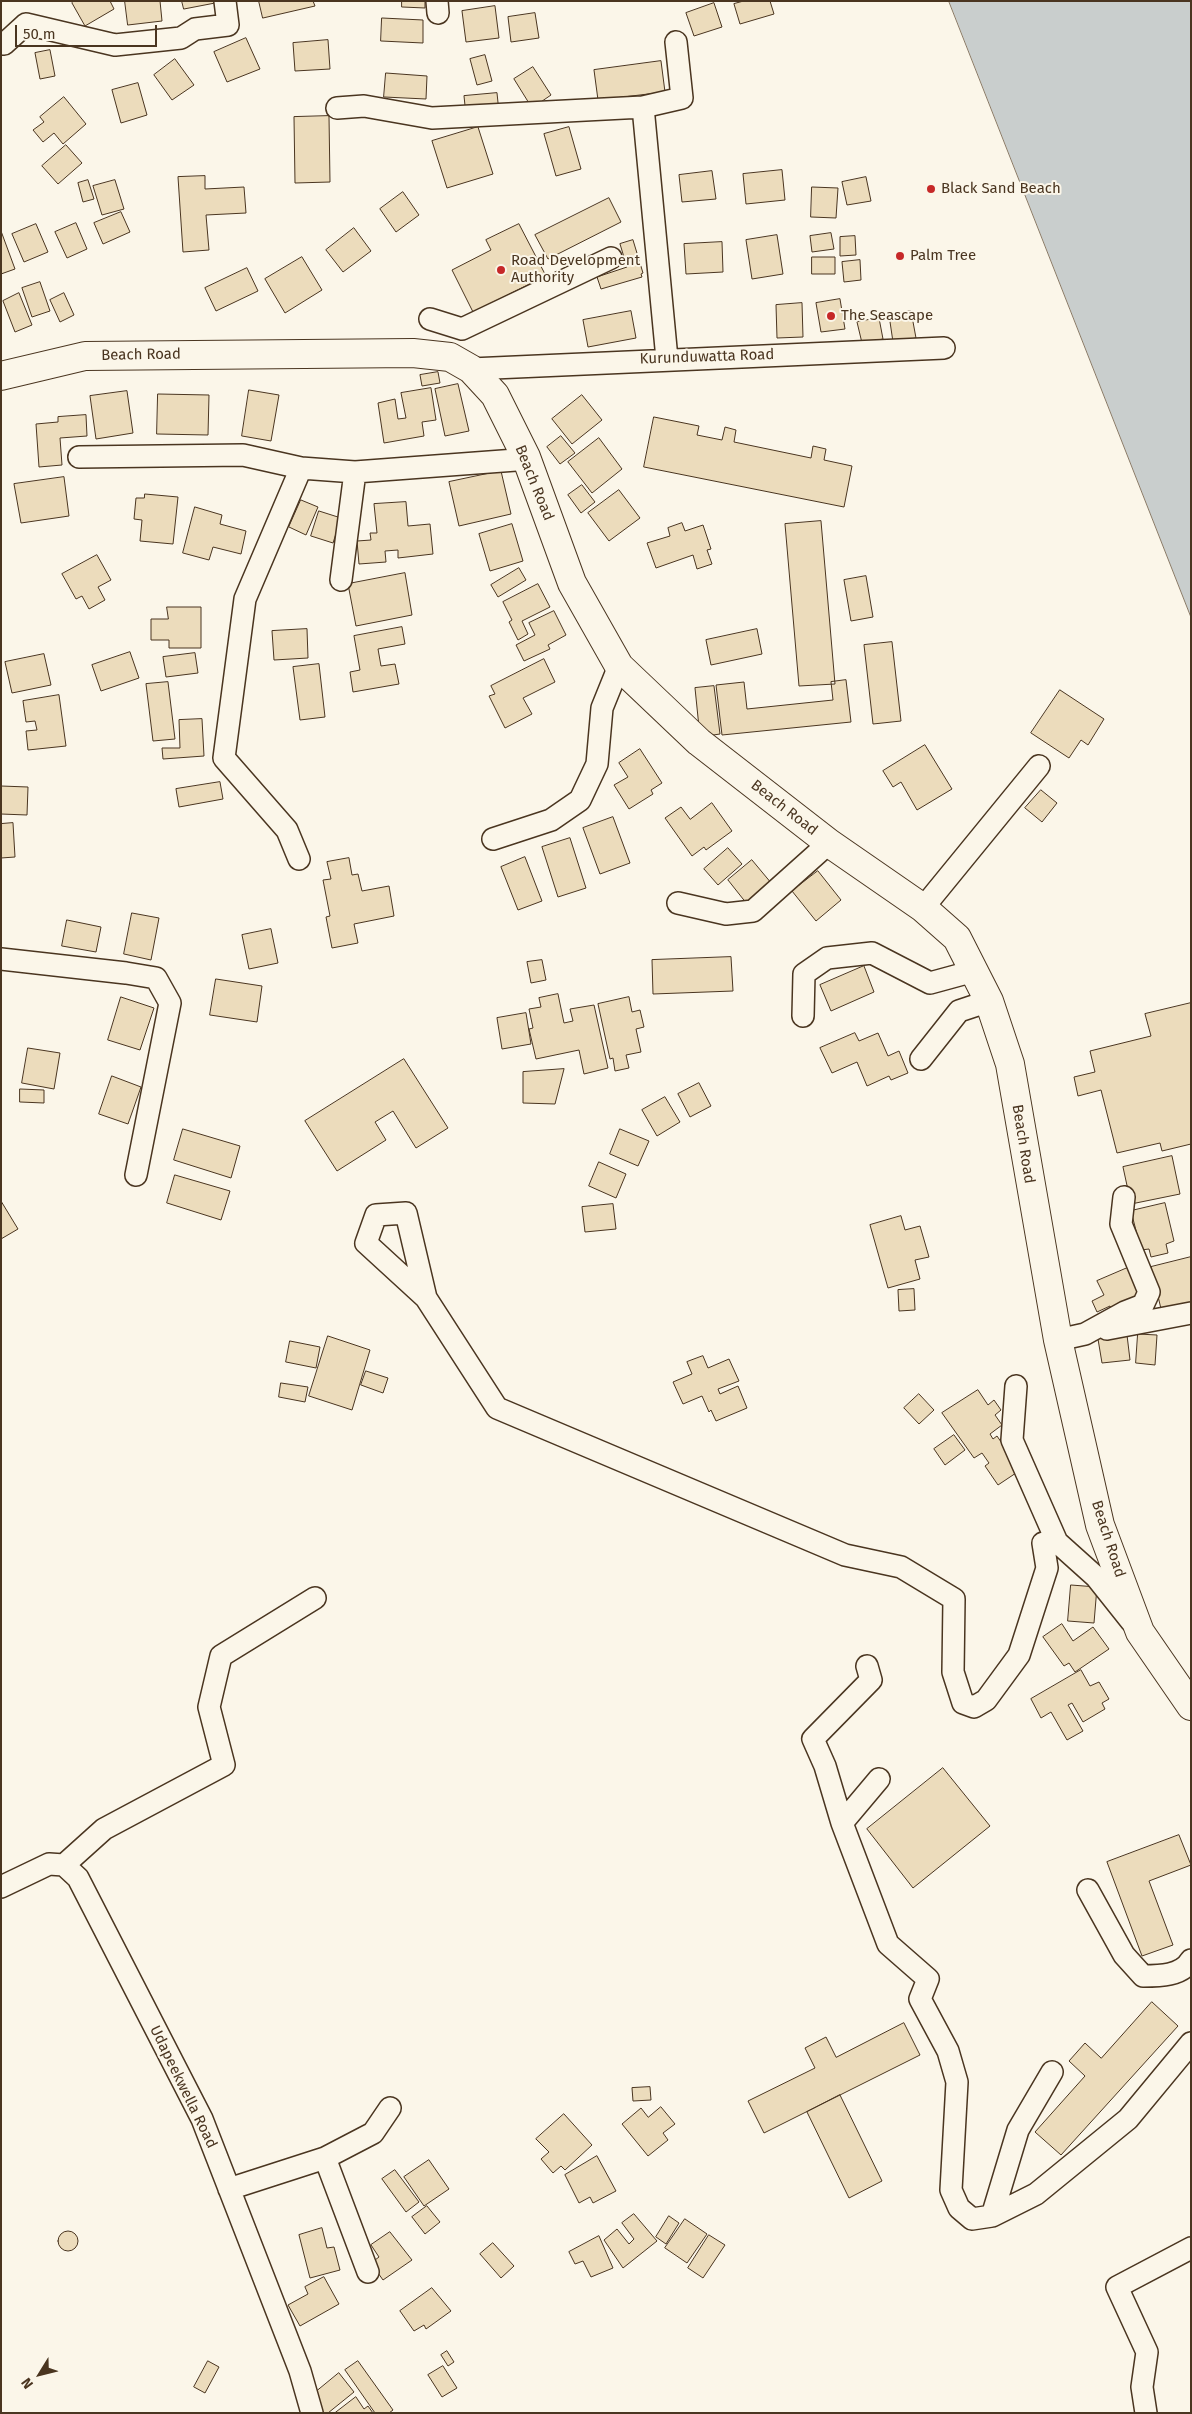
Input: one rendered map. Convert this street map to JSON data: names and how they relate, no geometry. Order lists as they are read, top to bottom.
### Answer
{
  "streets": {
    "main road": ["Beach Road"],
    "street": ["Kurunduwatta Road", "Udapeekwella Road"]
  },
  "crossings": [
    ["Beach Road", "Kurunduwatta Road"]
  ],
  "places": [
    "Black Sand Beach",
    "Palm Tree",
    "Road Development Authority",
    "The Seascape"
  ],
  "scale_bar": "50 m",
  "north": "bottom left"
}
